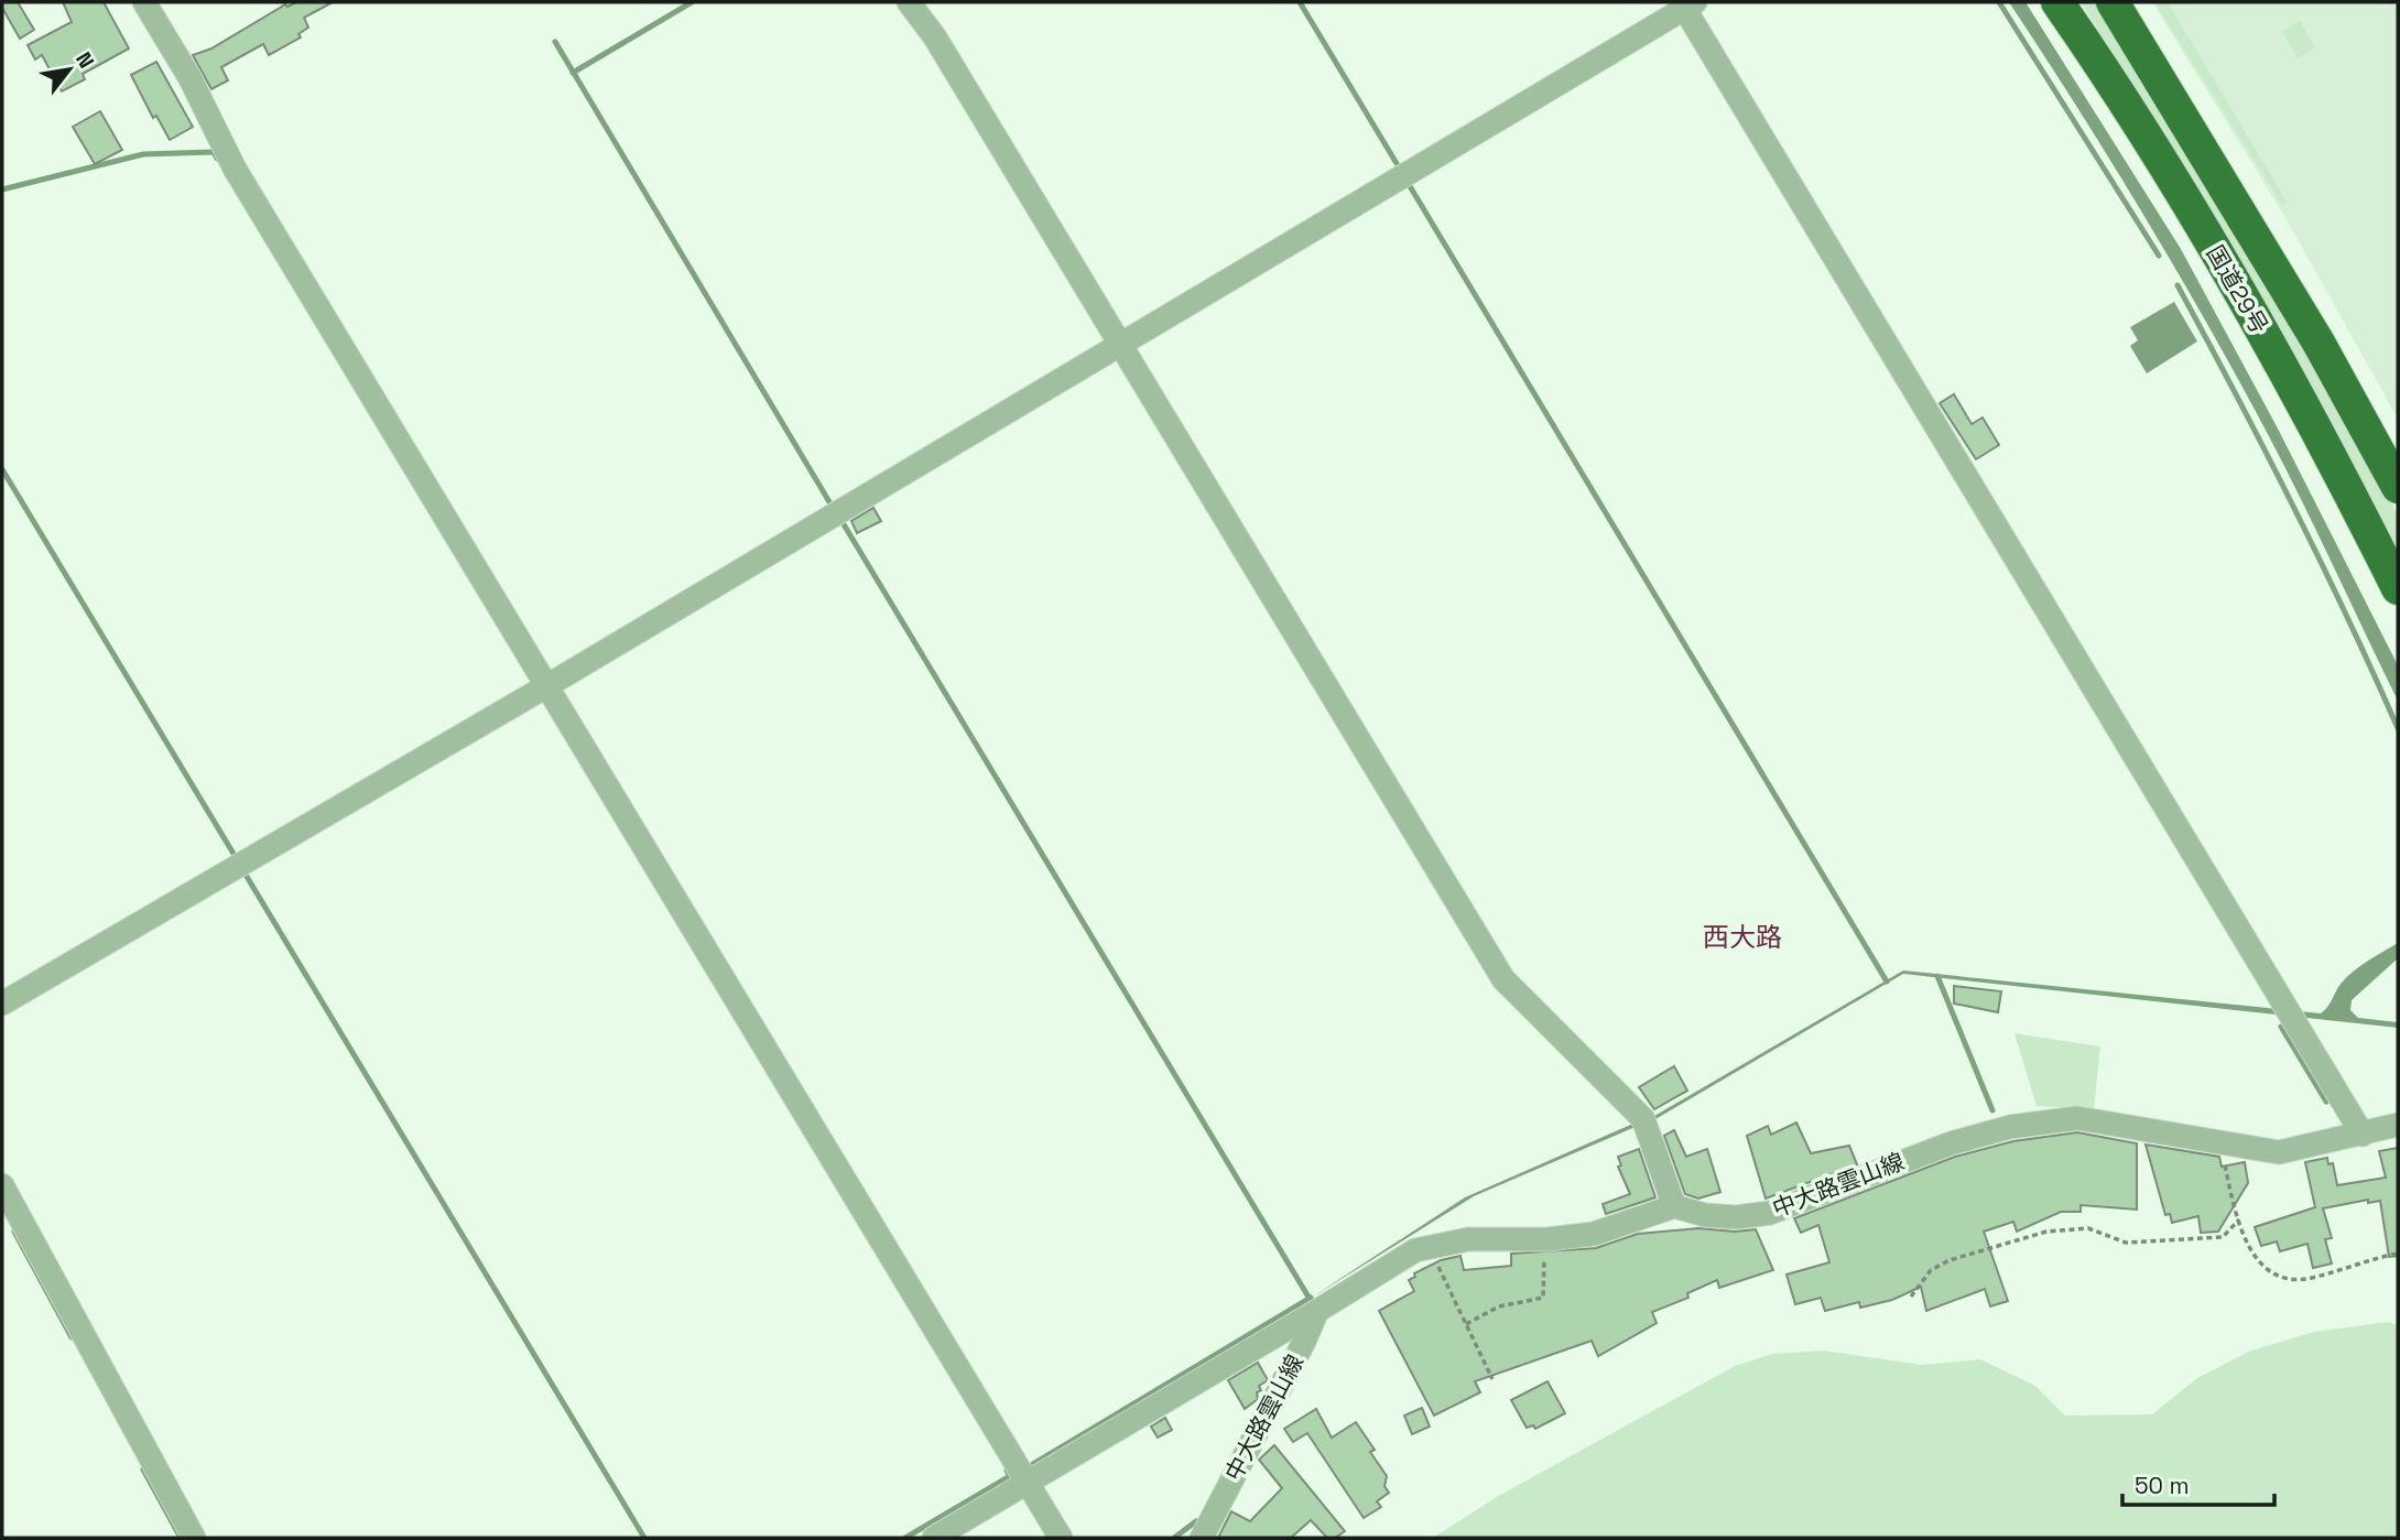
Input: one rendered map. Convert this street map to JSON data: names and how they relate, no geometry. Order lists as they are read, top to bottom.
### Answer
{
  "streets": {
    "highway": ["国道29号"],
    "street": ["中大路雲山線"]
  },
  "districts": ["西大路"],
  "scale_bar": "50 m",
  "north": "top right"
}
